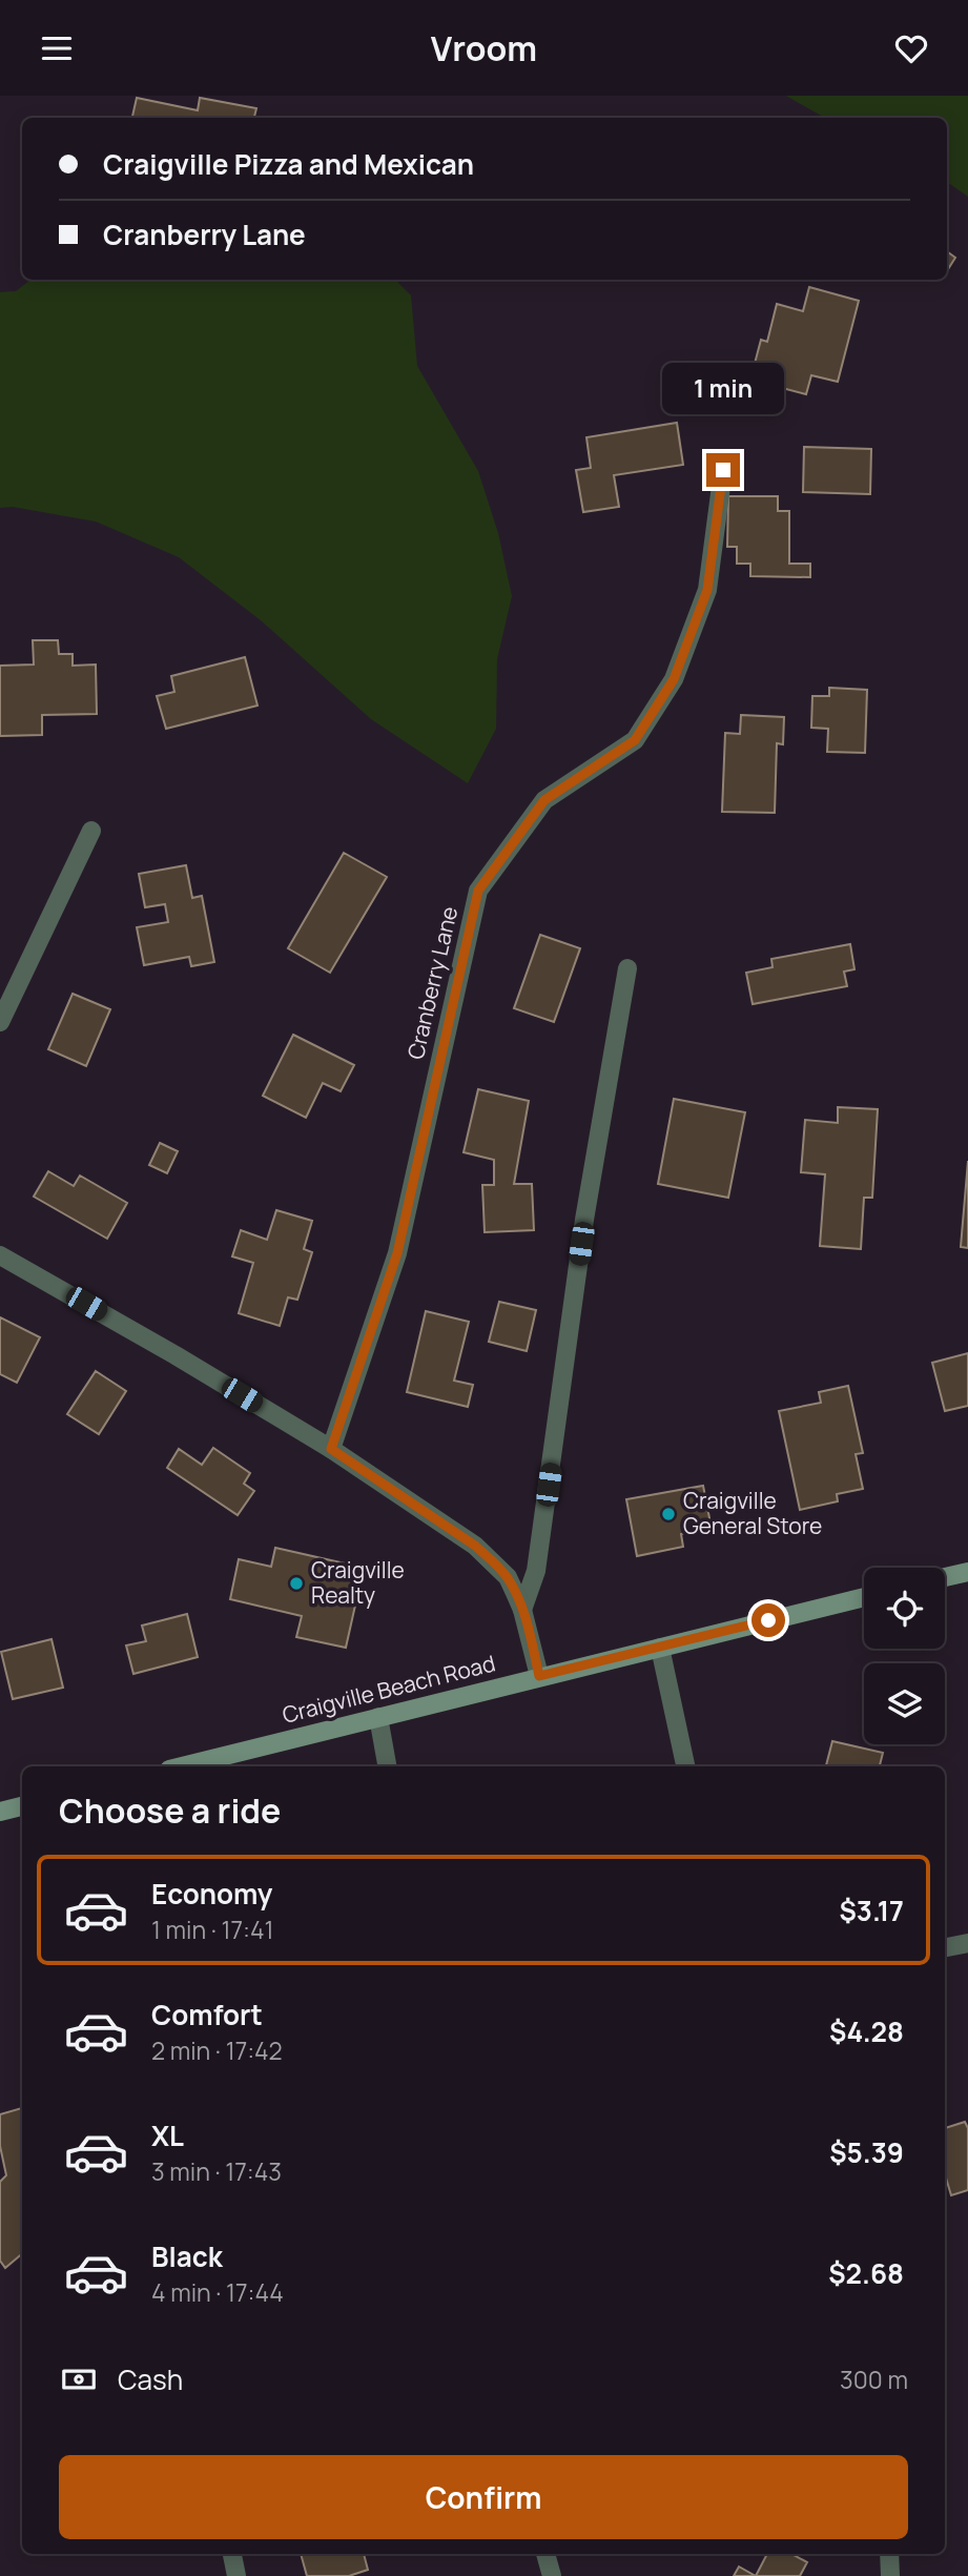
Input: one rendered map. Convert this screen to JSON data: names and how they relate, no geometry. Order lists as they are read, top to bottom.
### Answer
{
  "streets": {
    "main road": ["Craigville Beach Road"],
    "street": ["Cranberry Lane"]
  },
  "places": ["Craigville General Store", "Craigville Realty"],
  "page": {
    "header": "Vroom",
    "banner": ["Craigville Pizza and Mexican", "Cranberry Lane"],
    "bubble": "1 min",
    "heading": "Choose a ride",
    "list": [
      {
        "name": "Economy",
        "note": "1 min · 17:41",
        "value": "$3.17"
      },
      {
        "name": "Comfort",
        "note": "2 min · 17:42",
        "value": "$4.28"
      },
      {
        "name": "XL",
        "note": "3 min · 17:43",
        "value": "$5.39"
      },
      {
        "name": "Black",
        "note": "4 min · 17:44",
        "value": "$2.68"
      }
    ],
    "pay": ["Cash", "300 m"],
    "buttons": "Confirm"
  }
}
